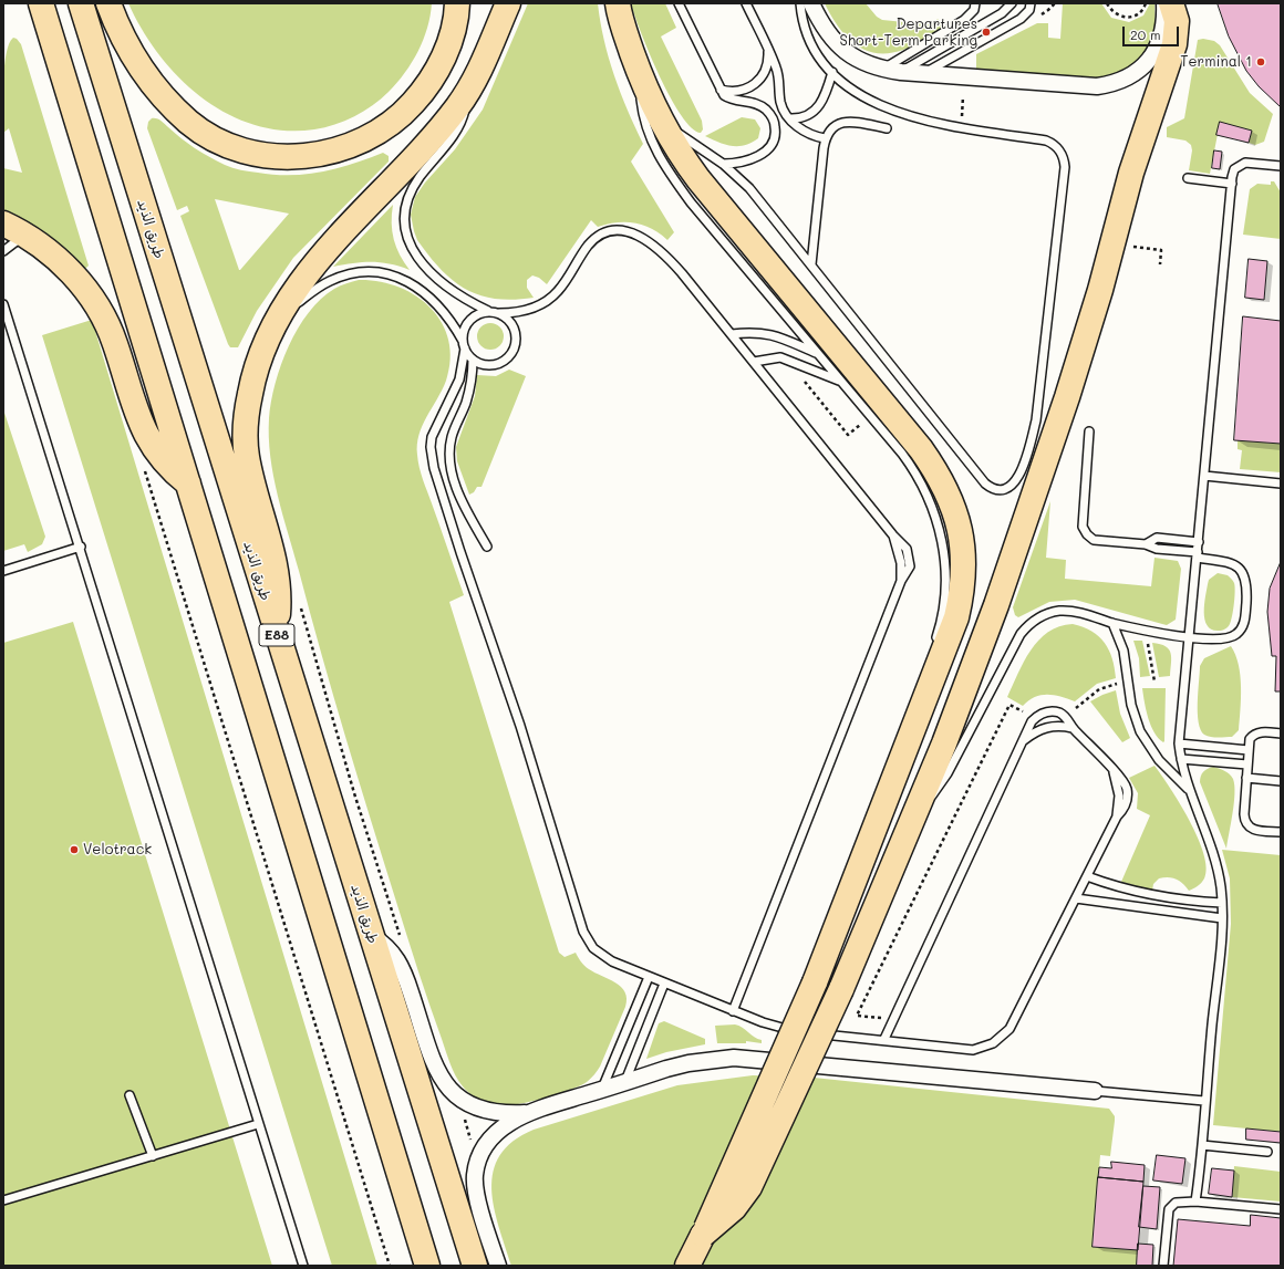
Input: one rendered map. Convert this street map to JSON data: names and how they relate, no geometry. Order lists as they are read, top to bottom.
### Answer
{
  "streets": {
    "highway": ["طريق الذيد", "E88"]
  },
  "places": ["Departures Short-Term Parking", "Terminal 1", "Velotrack"],
  "scale_bar": "20 m"
}
